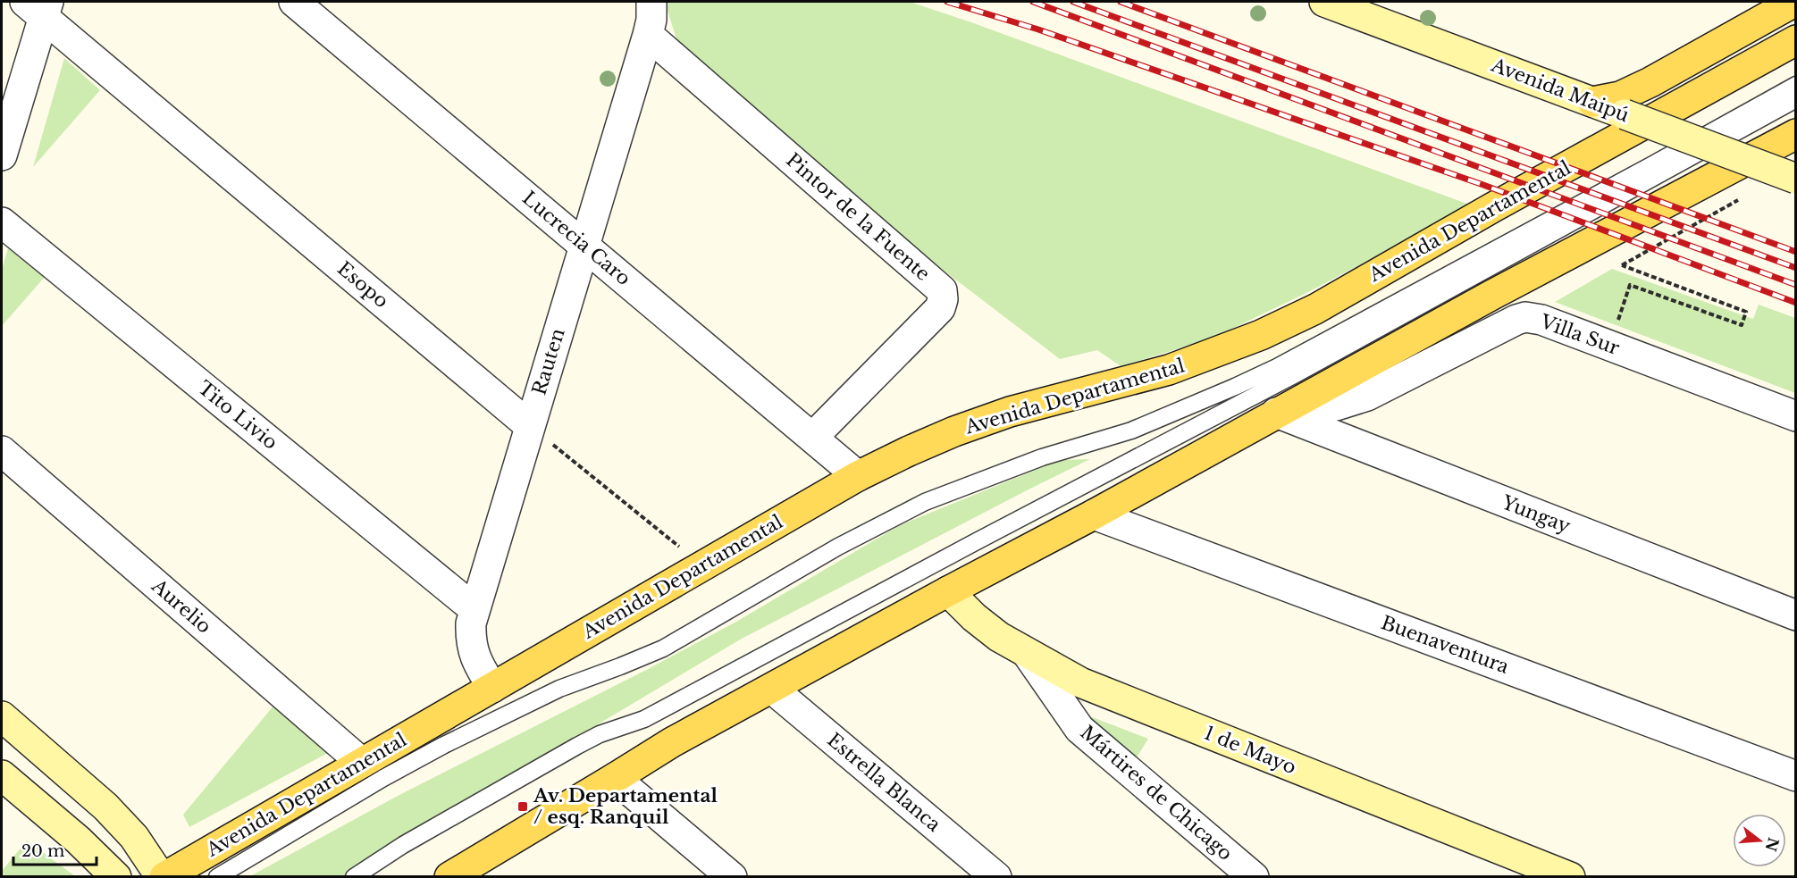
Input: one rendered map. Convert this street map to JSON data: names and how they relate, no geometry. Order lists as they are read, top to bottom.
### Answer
{
  "streets": {
    "main road": ["Avenida Departamental"],
    "street": [
      "Avenida Maipú",
      "Pintor de la Fuente",
      "Lucrecia Caro",
      "Esopo",
      "Villa Sur",
      "Rauten",
      "Tito Livio",
      "Yungay",
      "Aurelio",
      "Buenaventura",
      "1 de Mayo",
      "Estrella Blanca",
      "Mártires de Chicago"
    ]
  },
  "crossings": [
    ["Pintor de la Fuente", "Lucrecia Caro"],
    ["Pintor de la Fuente", "Rauten"],
    ["Avenida Departamental", "Lucrecia Caro"],
    ["Avenida Departamental", "Rauten"],
    ["Avenida Departamental", "Aurelio"],
    ["Lucrecia Caro", "Rauten"],
    ["Esopo", "Rauten"],
    ["Villa Sur", "Yungay"],
    ["Rauten", "Tito Livio"],
    ["1 de Mayo", "Mártires de Chicago"]
  ],
  "places": {
    "transit": ["Av. Departamental / esq. Ranquil"]
  },
  "scale_bar": "20 m",
  "north": "right"
}
